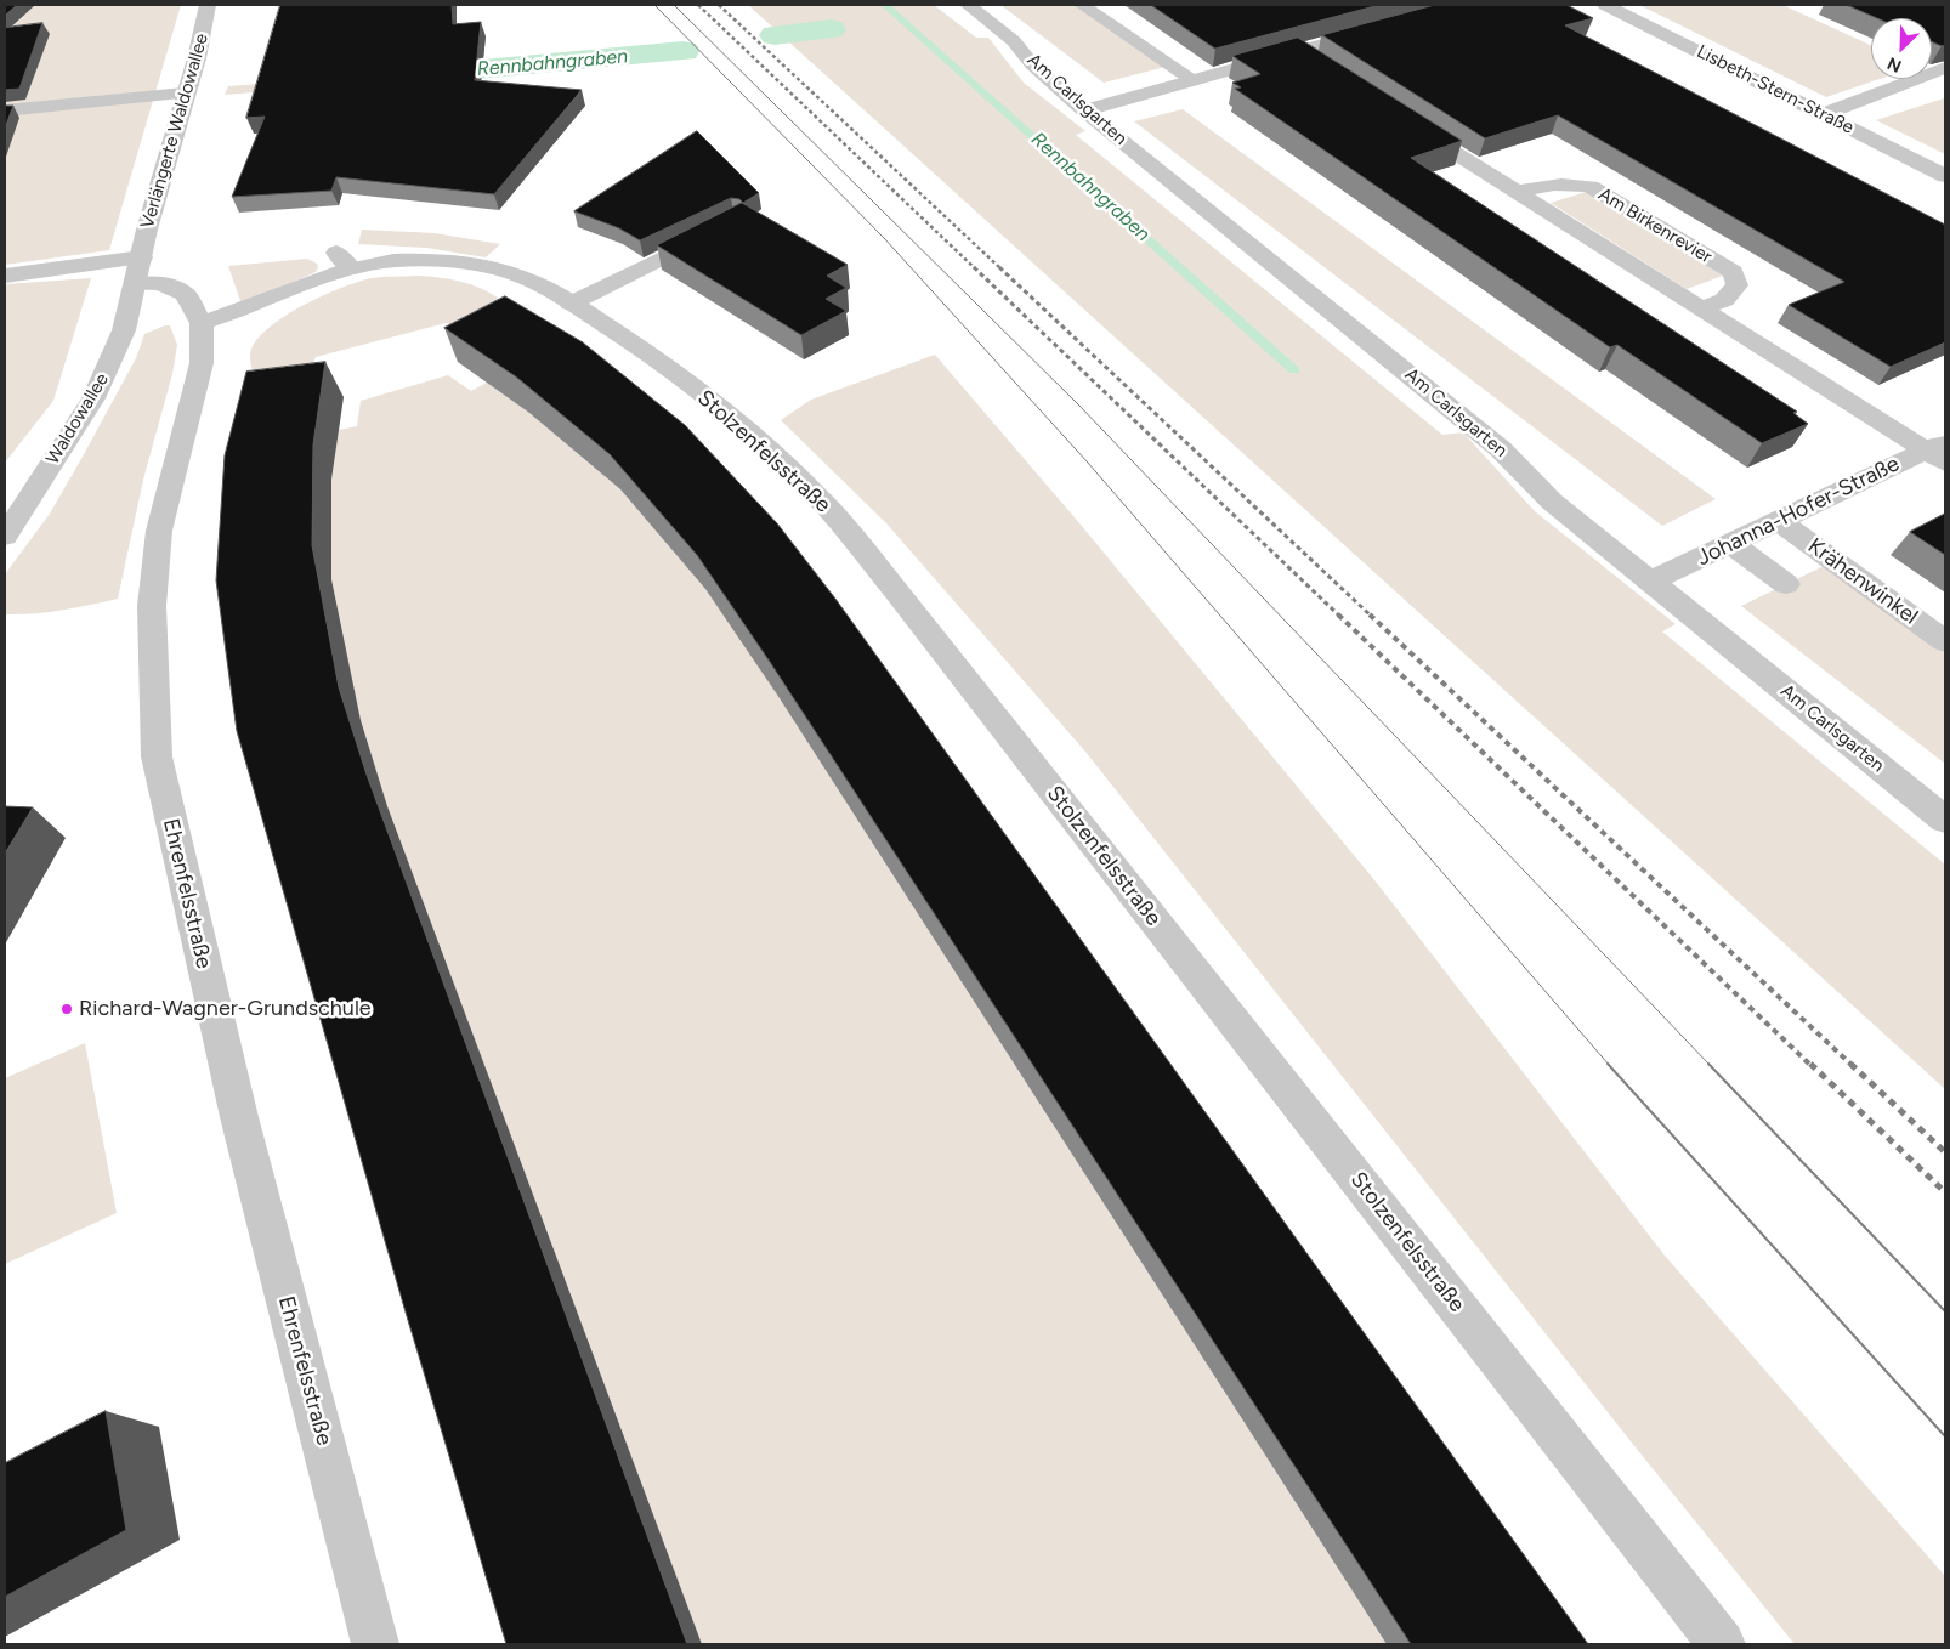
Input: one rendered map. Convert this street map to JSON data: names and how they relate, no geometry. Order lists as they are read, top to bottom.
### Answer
{
  "streets": {
    "street": [
      "Lisbeth-Stern-Straße",
      "Am Carlsgarten",
      "Verlängerte Waldowallee",
      "Am Birkenrevier",
      "Waldowallee",
      "Stolzenfelsstraße",
      "Johanna-Hofer-Straße",
      "Krähenwinkel",
      "Ehrenfelsstraße"
    ]
  },
  "crossings": [
    ["Am Carlsgarten", "Johanna-Hofer-Straße"],
    ["Verlängerte Waldowallee", "Waldowallee"],
    ["Stolzenfelsstraße", "Ehrenfelsstraße"],
    ["Johanna-Hofer-Straße", "Krähenwinkel"]
  ],
  "water": ["Rennbahngraben"],
  "places": ["Richard-Wagner-Grundschule"],
  "north": "bottom left"
}
